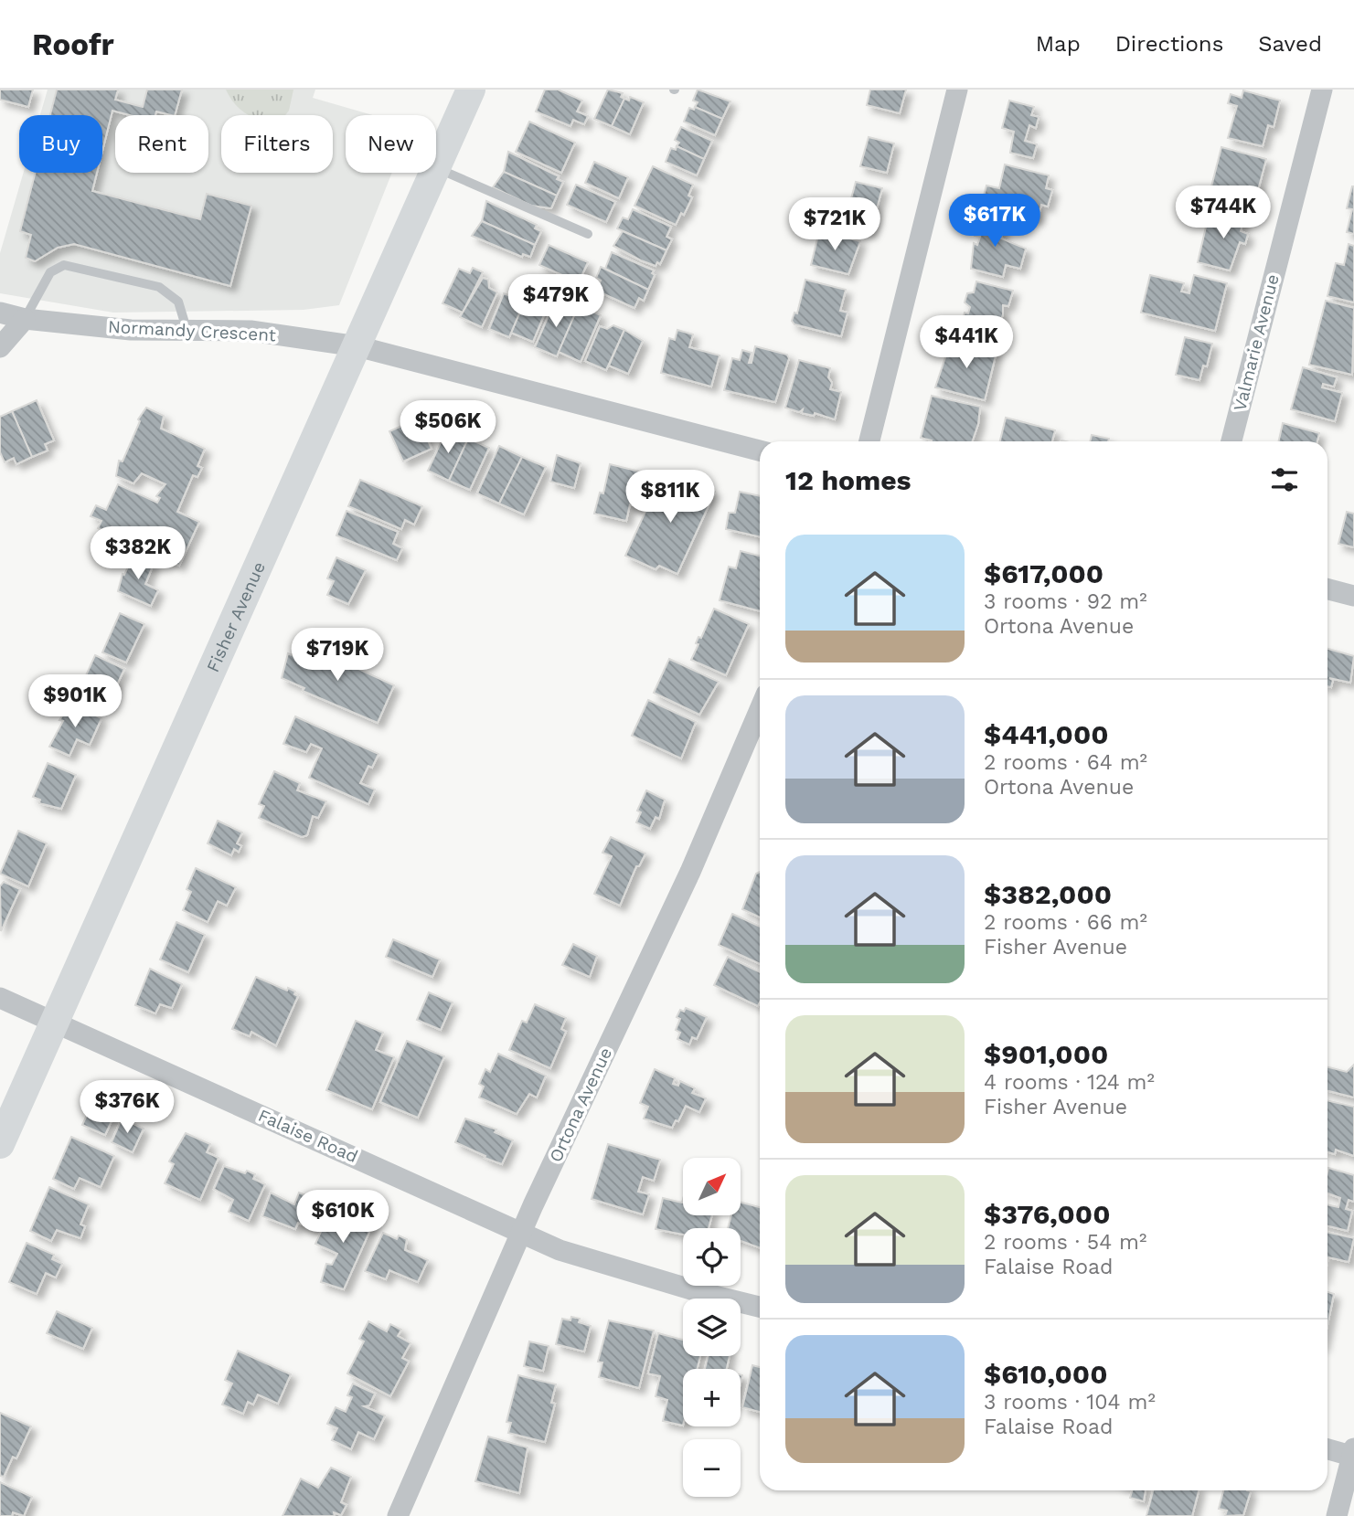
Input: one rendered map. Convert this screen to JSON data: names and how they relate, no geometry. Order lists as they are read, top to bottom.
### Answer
{
  "streets": {
    "main road": ["Fisher Avenue"],
    "street": [
      "Normandy Crescent",
      "Valmarie Avenue",
      "Ortona Avenue",
      "Falaise Road"
    ]
  },
  "crossings": [
    ["Normandy Crescent", "Fisher Avenue"],
    ["Fisher Avenue", "Falaise Road"],
    ["Ortona Avenue", "Falaise Road"]
  ],
  "north": "top right",
  "page": {
    "header": "Roofr",
    "nav": ["Map", "Directions", "Saved"],
    "chip": [
      "Buy",
      "Rent",
      "Filters",
      "New"
    ],
    "price": [
      "$744K",
      "$617K",
      "$721K",
      "$479K",
      "$441K",
      "$506K",
      "$811K",
      "$382K",
      "$719K",
      "$901K",
      "$376K",
      "$610K"
    ],
    "heading": "12 homes",
    "list": [
      {
        "name": "$617,000",
        "note": "3 rooms · 92 m² · Ortona Avenue"
      },
      {
        "name": "$441,000",
        "note": "2 rooms · 64 m² · Ortona Avenue"
      },
      {
        "name": "$382,000",
        "note": "2 rooms · 66 m² · Fisher Avenue"
      },
      {
        "name": "$901,000",
        "note": "4 rooms · 124 m² · Fisher Avenue"
      },
      {
        "name": "$376,000",
        "note": "2 rooms · 54 m² · Falaise Road"
      },
      {
        "name": "$610,000",
        "note": "3 rooms · 104 m² · Falaise Road"
      }
    ],
    "map_buttons": ["+", "−"]
  }
}
